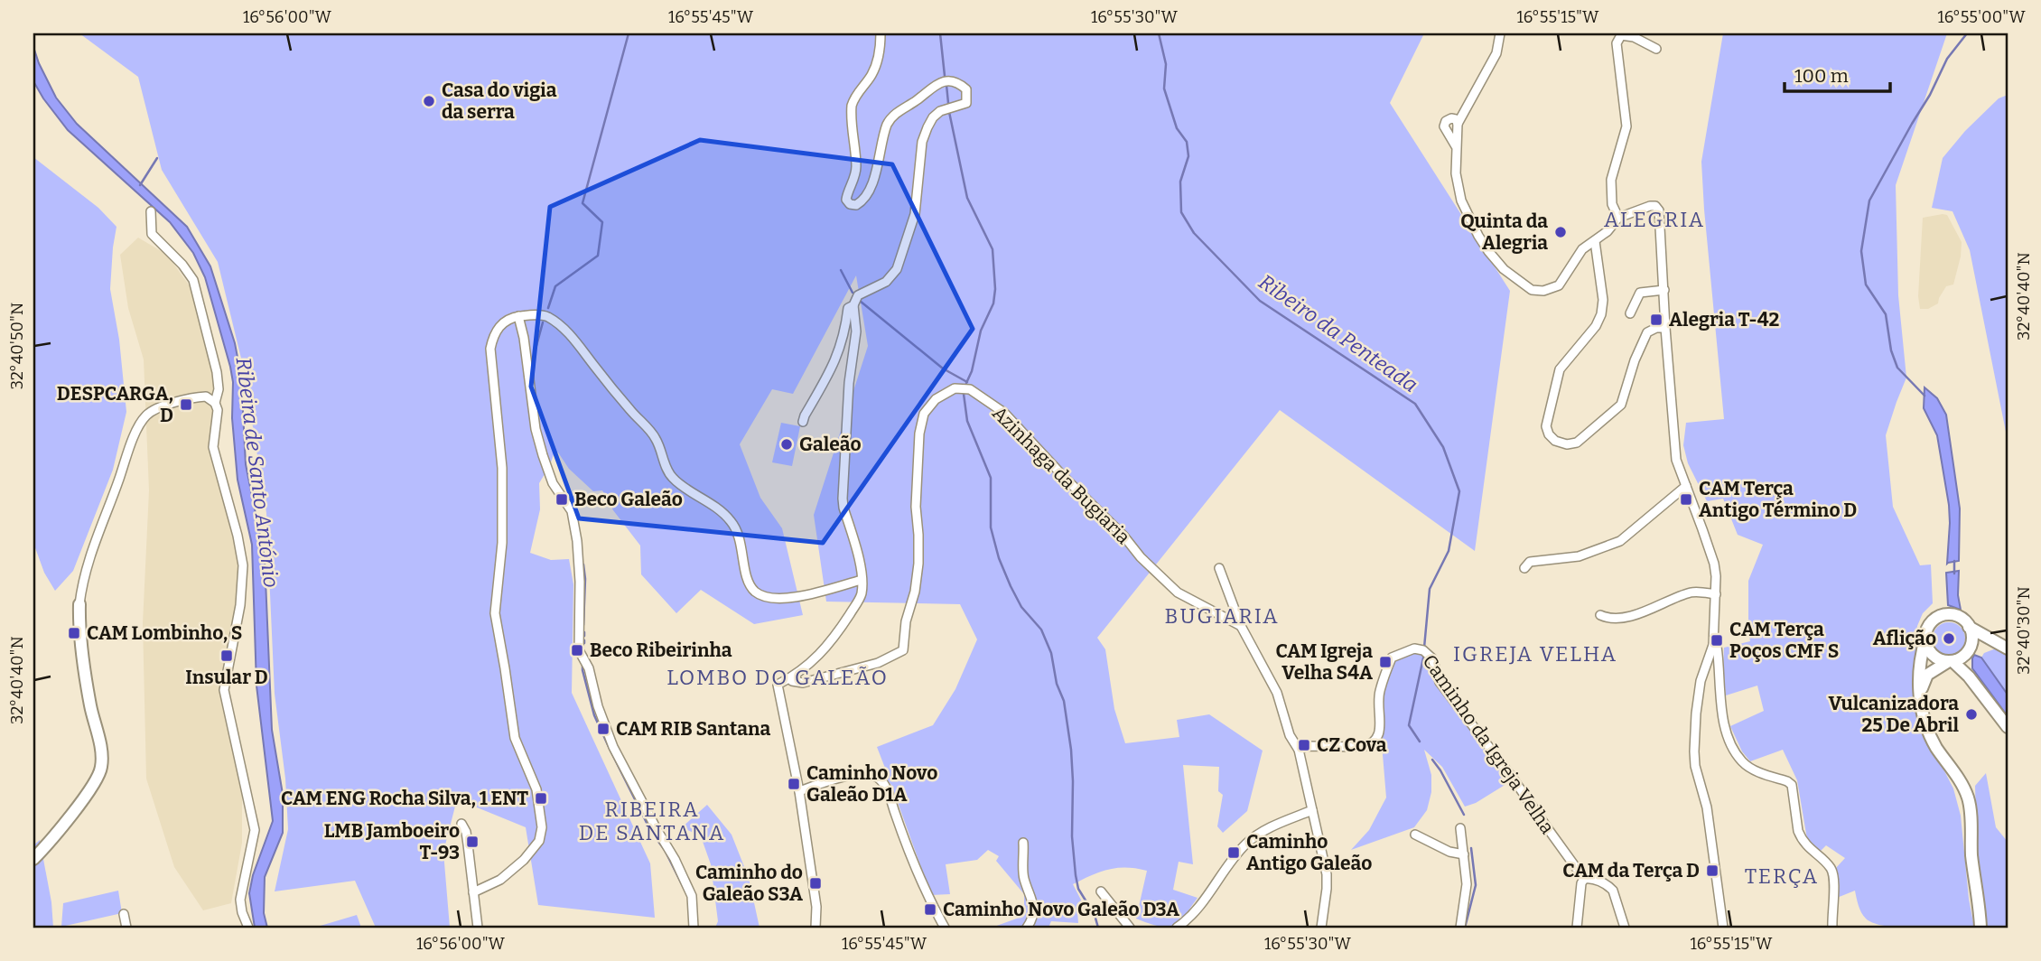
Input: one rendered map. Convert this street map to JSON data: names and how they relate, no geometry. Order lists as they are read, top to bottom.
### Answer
{
  "streets": {
    "street": ["Azinhaga da Bugiaria", "Caminho da Igreja Velha"]
  },
  "districts": [
    "ALEGRIA",
    "BUGIARIA",
    "IGREJA VELHA",
    "LOMBO DO GALEÃO",
    "RIBEIRA DE SANTANA",
    "TERÇA"
  ],
  "water": ["Ribeiro da Penteada", "Ribeira de Santo António"],
  "places": {
    "other": [
      "Casa do vigia da serra",
      "Quinta da Alegria",
      "Galeão",
      "Aflição",
      "Vulcanizadora 25 De Abril"
    ],
    "transit": [
      "Alegria T-42",
      "DESPCARGA, D",
      "Beco Galeão",
      "CAM Terça Antigo Término D",
      "CAM Lombinho, S",
      "CAM Terça Poços CMF S",
      "Beco Ribeirinha",
      "Insular D",
      "CAM Igreja Velha S4A",
      "CAM RIB Santana",
      "CZ Cova",
      "Caminho Novo Galeão D1A",
      "CAM ENG Rocha Silva, 1 ENT",
      "LMB Jamboeiro T-93",
      "Caminho Antigo Galeão",
      "CAM da Terça D",
      "Caminho do Galeão S3A",
      "Caminho Novo Galeão D3A"
    ]
  },
  "scale_bar": "100 m",
  "coordinates": [
    "16°56'00\"W",
    "16°55'45\"W",
    "16°55'30\"W",
    "16°55'15\"W",
    "16°55'00\"W",
    "32°40'40\"N",
    "32°40'50\"N",
    "32°40'30\"N"
  ]
}
